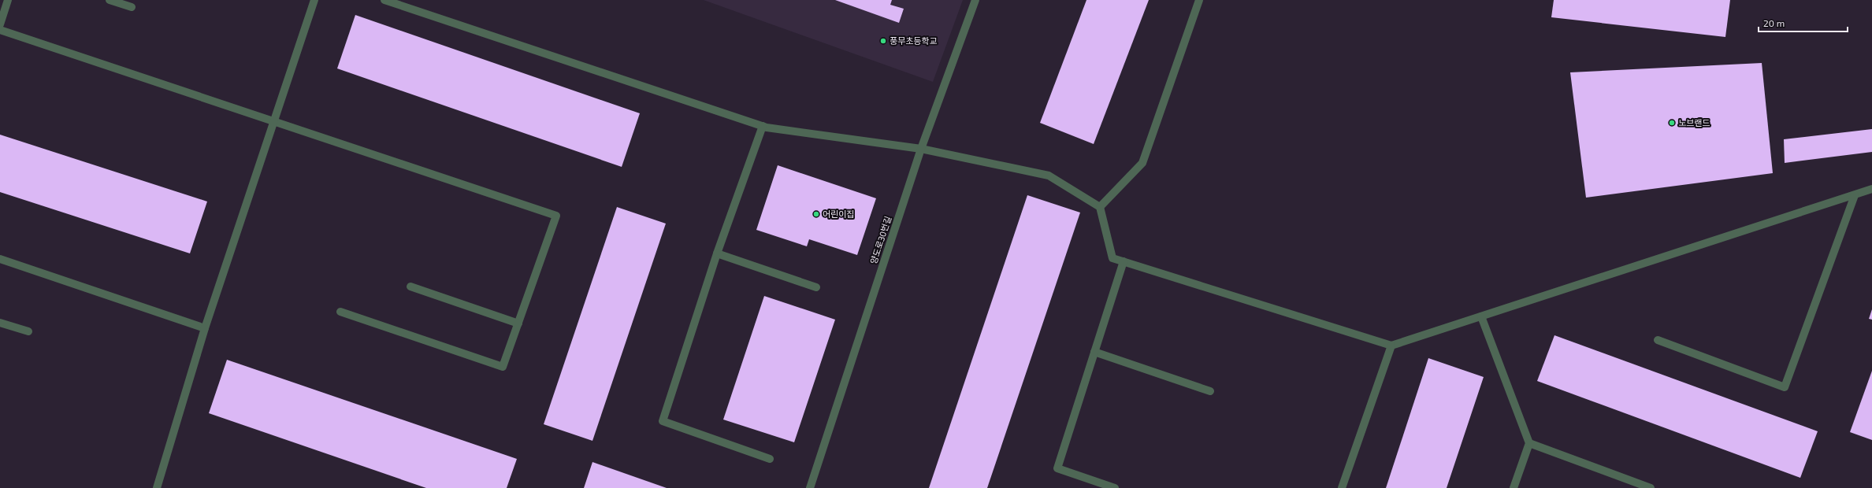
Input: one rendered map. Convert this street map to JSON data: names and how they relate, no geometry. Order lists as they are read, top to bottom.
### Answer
{
  "streets": {
    "street": ["양도로30번길"]
  },
  "places": ["풍무초등학교", "노브랜드", "어린이집"],
  "scale_bar": "20 m"
}
